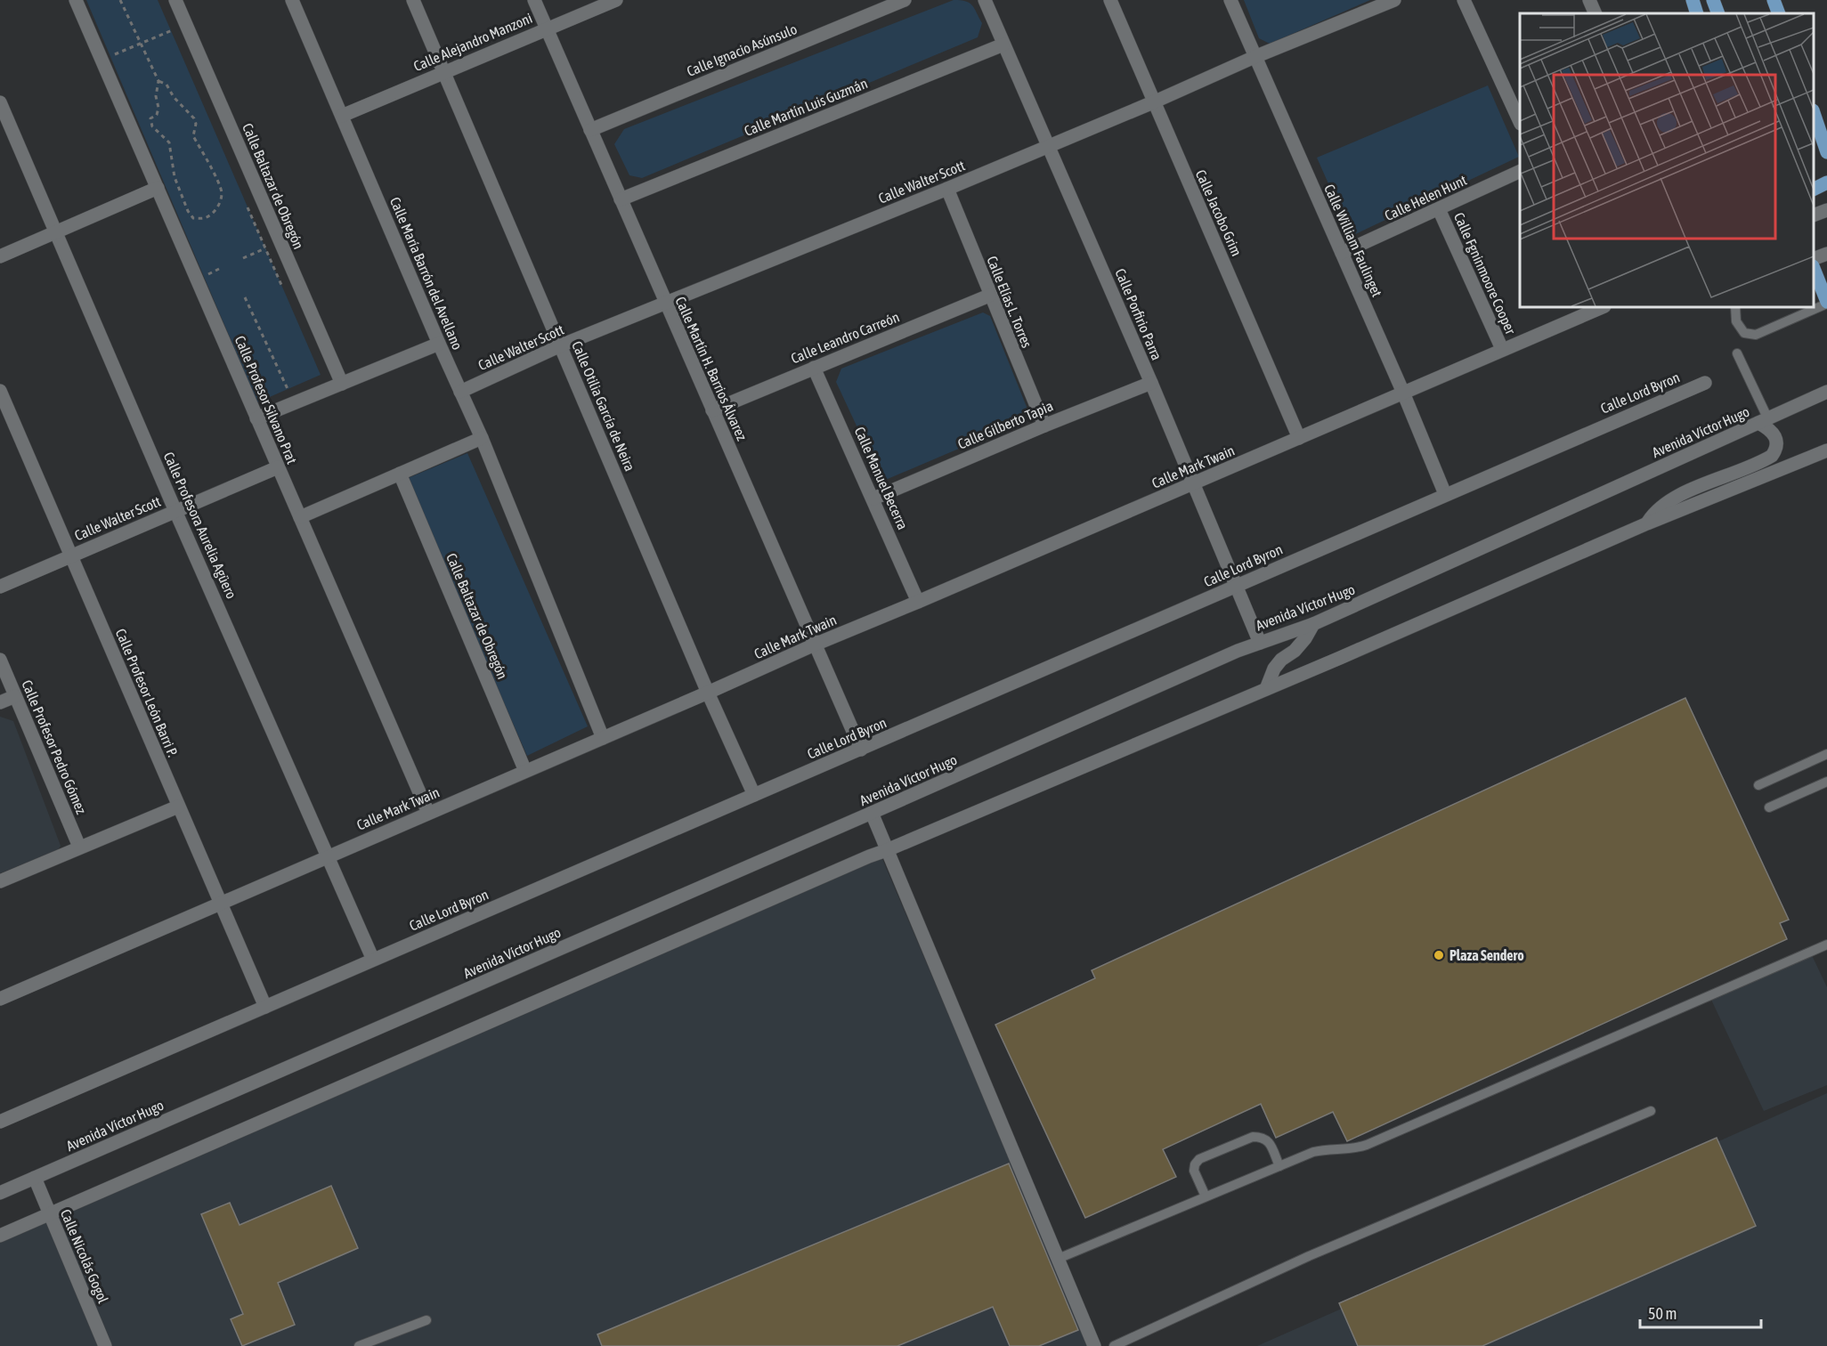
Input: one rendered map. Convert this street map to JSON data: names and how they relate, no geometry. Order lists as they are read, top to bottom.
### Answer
{
  "streets": {
    "street": [
      "Calle Alejandro Manzoni",
      "Calle Ignacio Asúnsulo",
      "Calle Martín Luis Guzmán",
      "Calle Walter Scott",
      "Calle Baltazar de Obregón",
      "Calle Helen Hunt",
      "Calle Jacobo Grim",
      "Calle William Faulinget",
      "Calle María Barrón del Avellano",
      "Calle Fgninmoore Cooper",
      "Calle Elías L. Torres",
      "Calle Porfirio Parra",
      "Calle Leandro Carreón",
      "Calle Martín H. Barrios Álvarez",
      "Calle Lord Byron",
      "Calle Profesor Silvano Prat",
      "Calle Otilia García de Neira",
      "Calle Gilberto Tapia",
      "Avenida Víctor Hugo",
      "Calle Mark Twain",
      "Calle Manuel Becerra",
      "Calle Profesora Aurelia Agüero",
      "Calle Profesor León Barri P.",
      "Calle Profesor Pedro Gómez",
      "Calle Nicolás Gogol"
    ]
  },
  "crossings": [
    ["Calle Alejandro Manzoni", "Calle María Barrón del Avellano"],
    ["Calle Alejandro Manzoni", "Calle Martín H. Barrios Álvarez"],
    ["Calle Alejandro Manzoni", "Calle Otilia García de Neira"],
    ["Calle Ignacio Asúnsulo", "Calle Martín H. Barrios Álvarez"],
    ["Calle Martín Luis Guzmán", "Calle Porfirio Parra"],
    ["Calle Martín Luis Guzmán", "Calle Martín H. Barrios Álvarez"],
    ["Calle Walter Scott", "Calle Jacobo Grim"],
    ["Calle Walter Scott", "Calle William Faulinget"],
    ["Calle Walter Scott", "Calle María Barrón del Avellano"],
    ["Calle Walter Scott", "Calle Elías L. Torres"],
    ["Calle Walter Scott", "Calle Porfirio Parra"],
    ["Calle Walter Scott", "Calle Martín H. Barrios Álvarez"],
    ["Calle Walter Scott", "Calle Profesor Silvano Prat"],
    ["Calle Walter Scott", "Calle Otilia García de Neira"],
    ["Calle Walter Scott", "Calle Profesora Aurelia Agüero"],
    ["Calle Walter Scott", "Calle Profesor León Barri P."],
    ["Calle Baltazar de Obregón", "Calle Mark Twain"],
    ["Calle Helen Hunt", "Calle William Faulinget"],
    ["Calle Helen Hunt", "Calle Fgninmoore Cooper"],
    ["Calle Jacobo Grim", "Calle Mark Twain"],
    ["Calle William Faulinget", "Calle Lord Byron"],
    ["Calle William Faulinget", "Calle Mark Twain"],
    ["Calle María Barrón del Avellano", "Calle Mark Twain"],
    ["Calle Fgninmoore Cooper", "Calle Mark Twain"],
    ["Calle Elías L. Torres", "Calle Leandro Carreón"],
    ["Calle Elías L. Torres", "Calle Gilberto Tapia"],
    ["Calle Porfirio Parra", "Calle Lord Byron"],
    ["Calle Porfirio Parra", "Calle Gilberto Tapia"],
    ["Calle Porfirio Parra", "Avenida Víctor Hugo"],
    ["Calle Porfirio Parra", "Calle Mark Twain"],
    ["Calle Leandro Carreón", "Calle Martín H. Barrios Álvarez"],
    ["Calle Leandro Carreón", "Calle Manuel Becerra"],
    ["Calle Martín H. Barrios Álvarez", "Calle Lord Byron"],
    ["Calle Martín H. Barrios Álvarez", "Calle Mark Twain"],
    ["Calle Lord Byron", "Calle Otilia García de Neira"],
    ["Calle Lord Byron", "Calle Profesora Aurelia Agüero"],
    ["Calle Lord Byron", "Calle Profesor León Barri P."],
    ["Calle Profesor Silvano Prat", "Calle Mark Twain"],
    ["Calle Otilia García de Neira", "Calle Mark Twain"],
    ["Calle Gilberto Tapia", "Calle Manuel Becerra"],
    ["Avenida Víctor Hugo", "Calle Nicolás Gogol"],
    ["Calle Mark Twain", "Calle Manuel Becerra"],
    ["Calle Mark Twain", "Calle Profesora Aurelia Agüero"],
    ["Calle Mark Twain", "Calle Profesor León Barri P."]
  ],
  "places": ["Plaza Sendero"],
  "scale_bar": "50 m"
}
